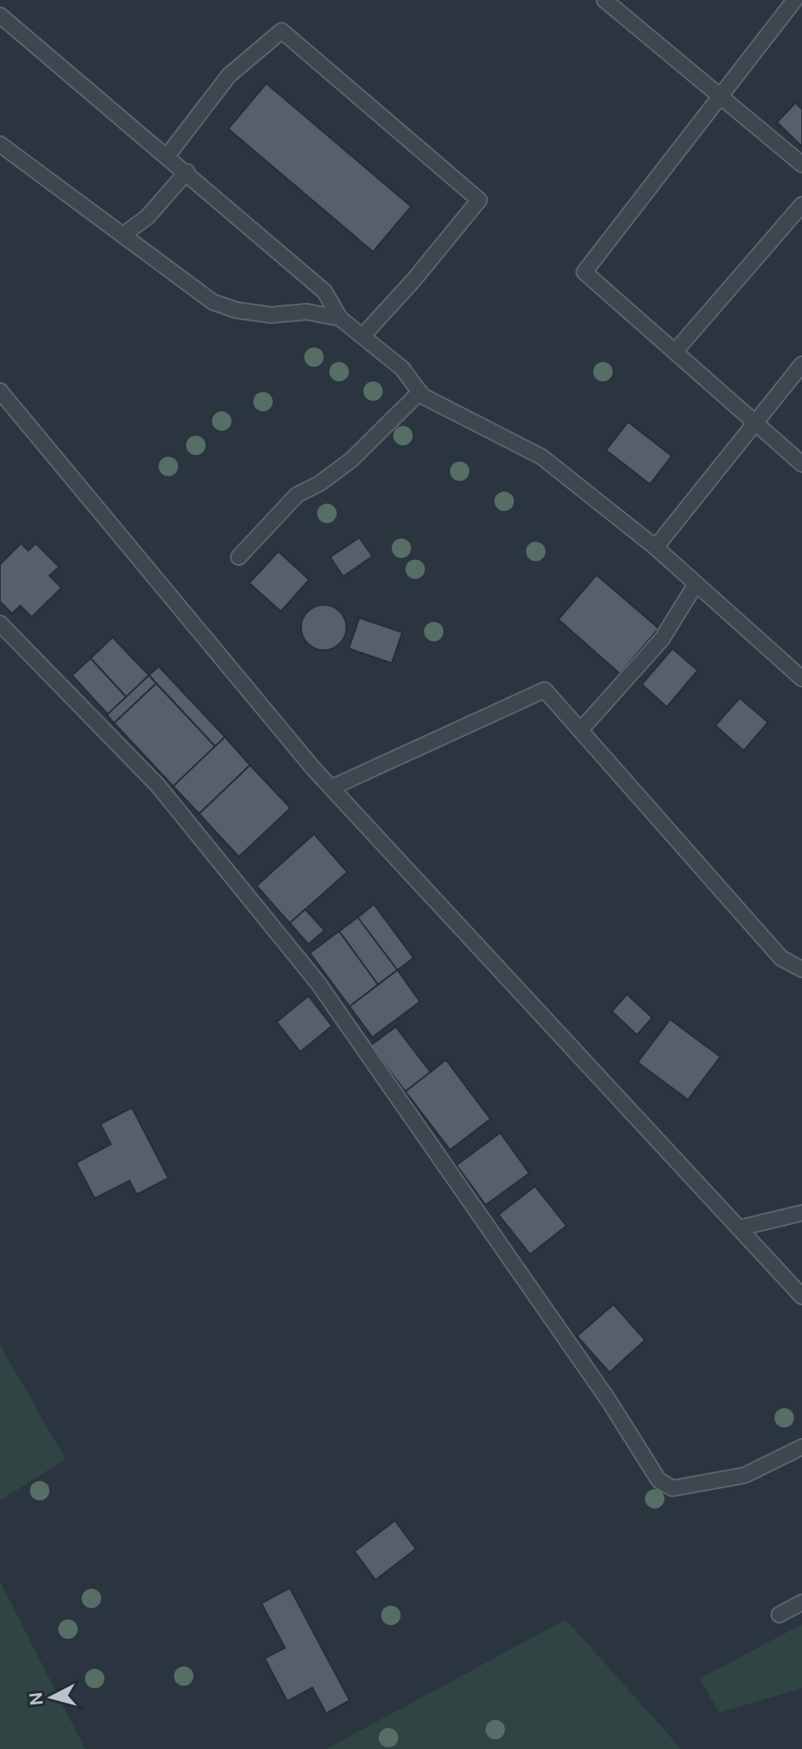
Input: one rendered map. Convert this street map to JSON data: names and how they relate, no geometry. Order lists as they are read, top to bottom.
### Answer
{
  "north": "left"
}
